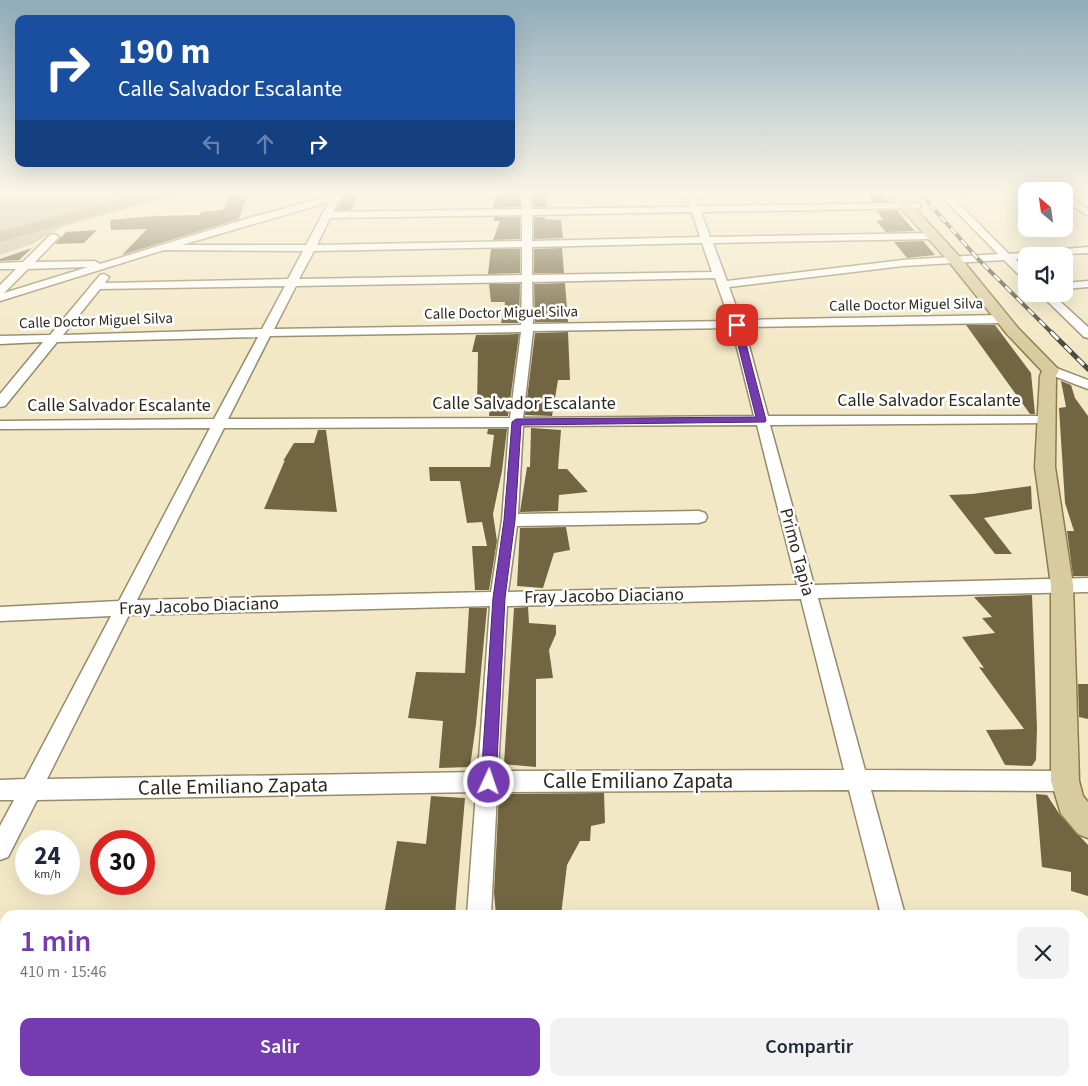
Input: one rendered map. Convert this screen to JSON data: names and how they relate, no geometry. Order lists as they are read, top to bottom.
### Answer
{
  "streets": {
    "street": [
      "Calle Doctor Miguel Silva",
      "Calle Salvador Escalante",
      "Primo Tapia",
      "Fray Jacobo Diaciano",
      "Calle Emiliano Zapata"
    ]
  },
  "crossings": [
    ["Calle Doctor Miguel Silva", "Primo Tapia"],
    ["Calle Salvador Escalante", "Primo Tapia"],
    ["Primo Tapia", "Fray Jacobo Diaciano"],
    ["Primo Tapia", "Calle Emiliano Zapata"]
  ],
  "north": "top left",
  "page": {
    "turn": ["190 m", "Calle Salvador Escalante"],
    "speed": "24 km/h",
    "limit": "30",
    "heading": ["1 min", "410 m · 15:46"],
    "buttons": ["Salir", "Compartir"]
  }
}
